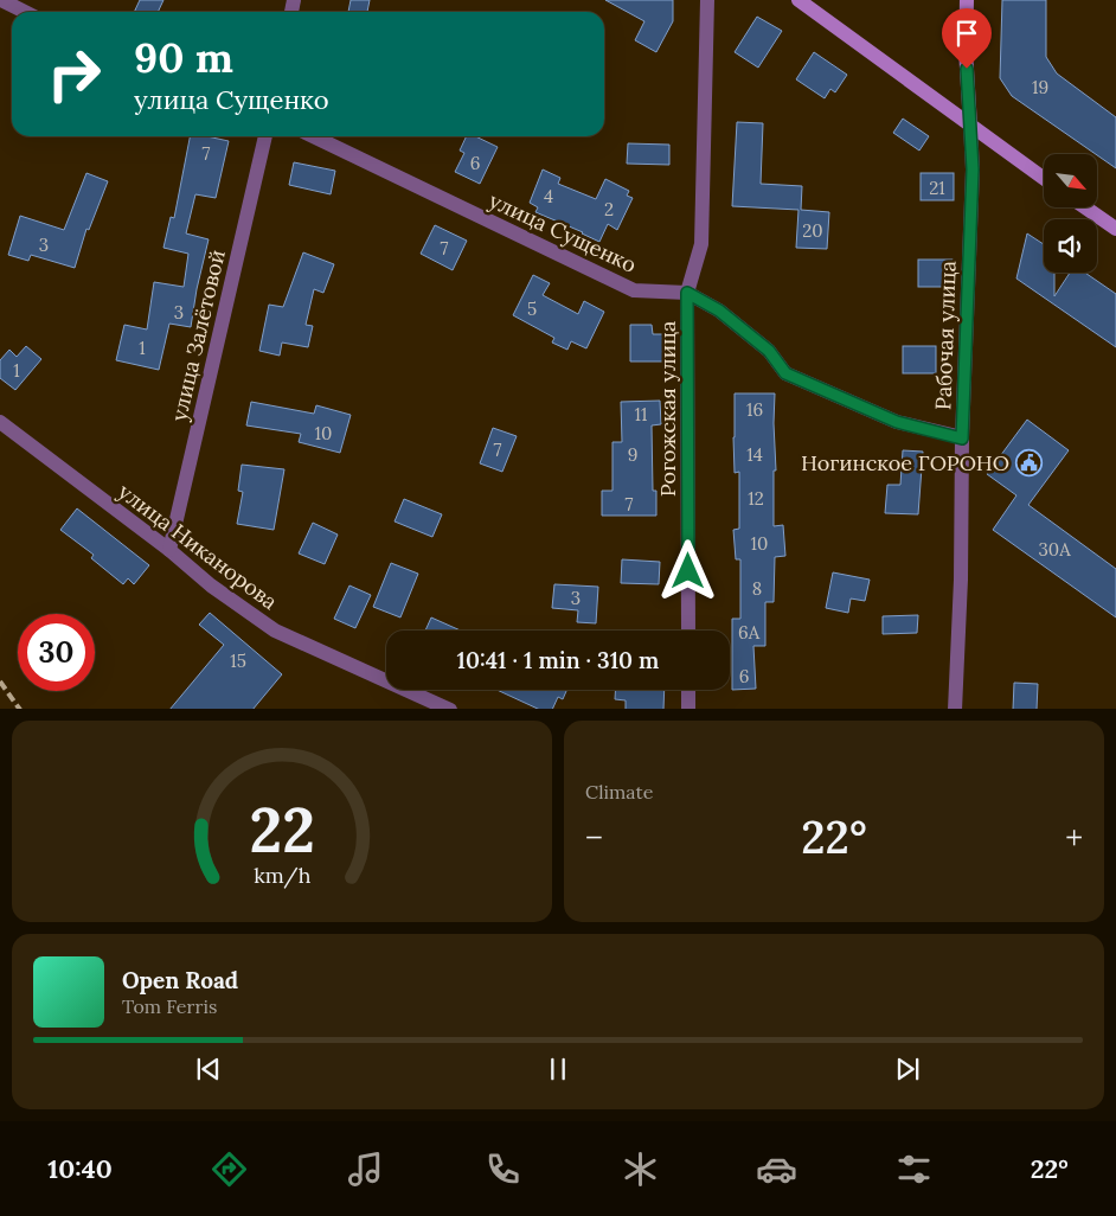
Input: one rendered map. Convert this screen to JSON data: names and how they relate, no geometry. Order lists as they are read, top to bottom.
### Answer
{
  "streets": {
    "main road": ["Рабочая улица"],
    "street": [
      "улица Сущенко",
      "улица Залётовой",
      "Рогожская улица",
      "улица Никанорова"
    ]
  },
  "crossings": [
    ["улица Сущенко", "Рабочая улица"],
    ["улица Сущенко", "Рогожская улица"],
    ["улица Залётовой", "улица Никанорова"]
  ],
  "places": {
    "public building": ["Ногинское ГОРОНО"]
  },
  "house_numbers": [
    "19",
    "7",
    "6",
    "21",
    "4",
    "2",
    "20",
    "3",
    "7",
    "5",
    "3",
    "1",
    "1",
    "16",
    "11",
    "10",
    "7",
    "9",
    "14",
    "12",
    "7",
    "10",
    "30А",
    "8",
    "3",
    "6А",
    "15",
    "6"
  ],
  "north": "bottom right",
  "page": {
    "turn": ["90 m", "улица Сущенко"],
    "limit": "30",
    "trip": "10:41 · 1 min · 310 m",
    "tile": "Climate",
    "heat": ["−", "22°", "+"],
    "song": ["Open Road", "Tom Ferris"],
    "tabs": ["10:40", "22°"],
    "gauge": ["22", "km/h"]
  }
}
